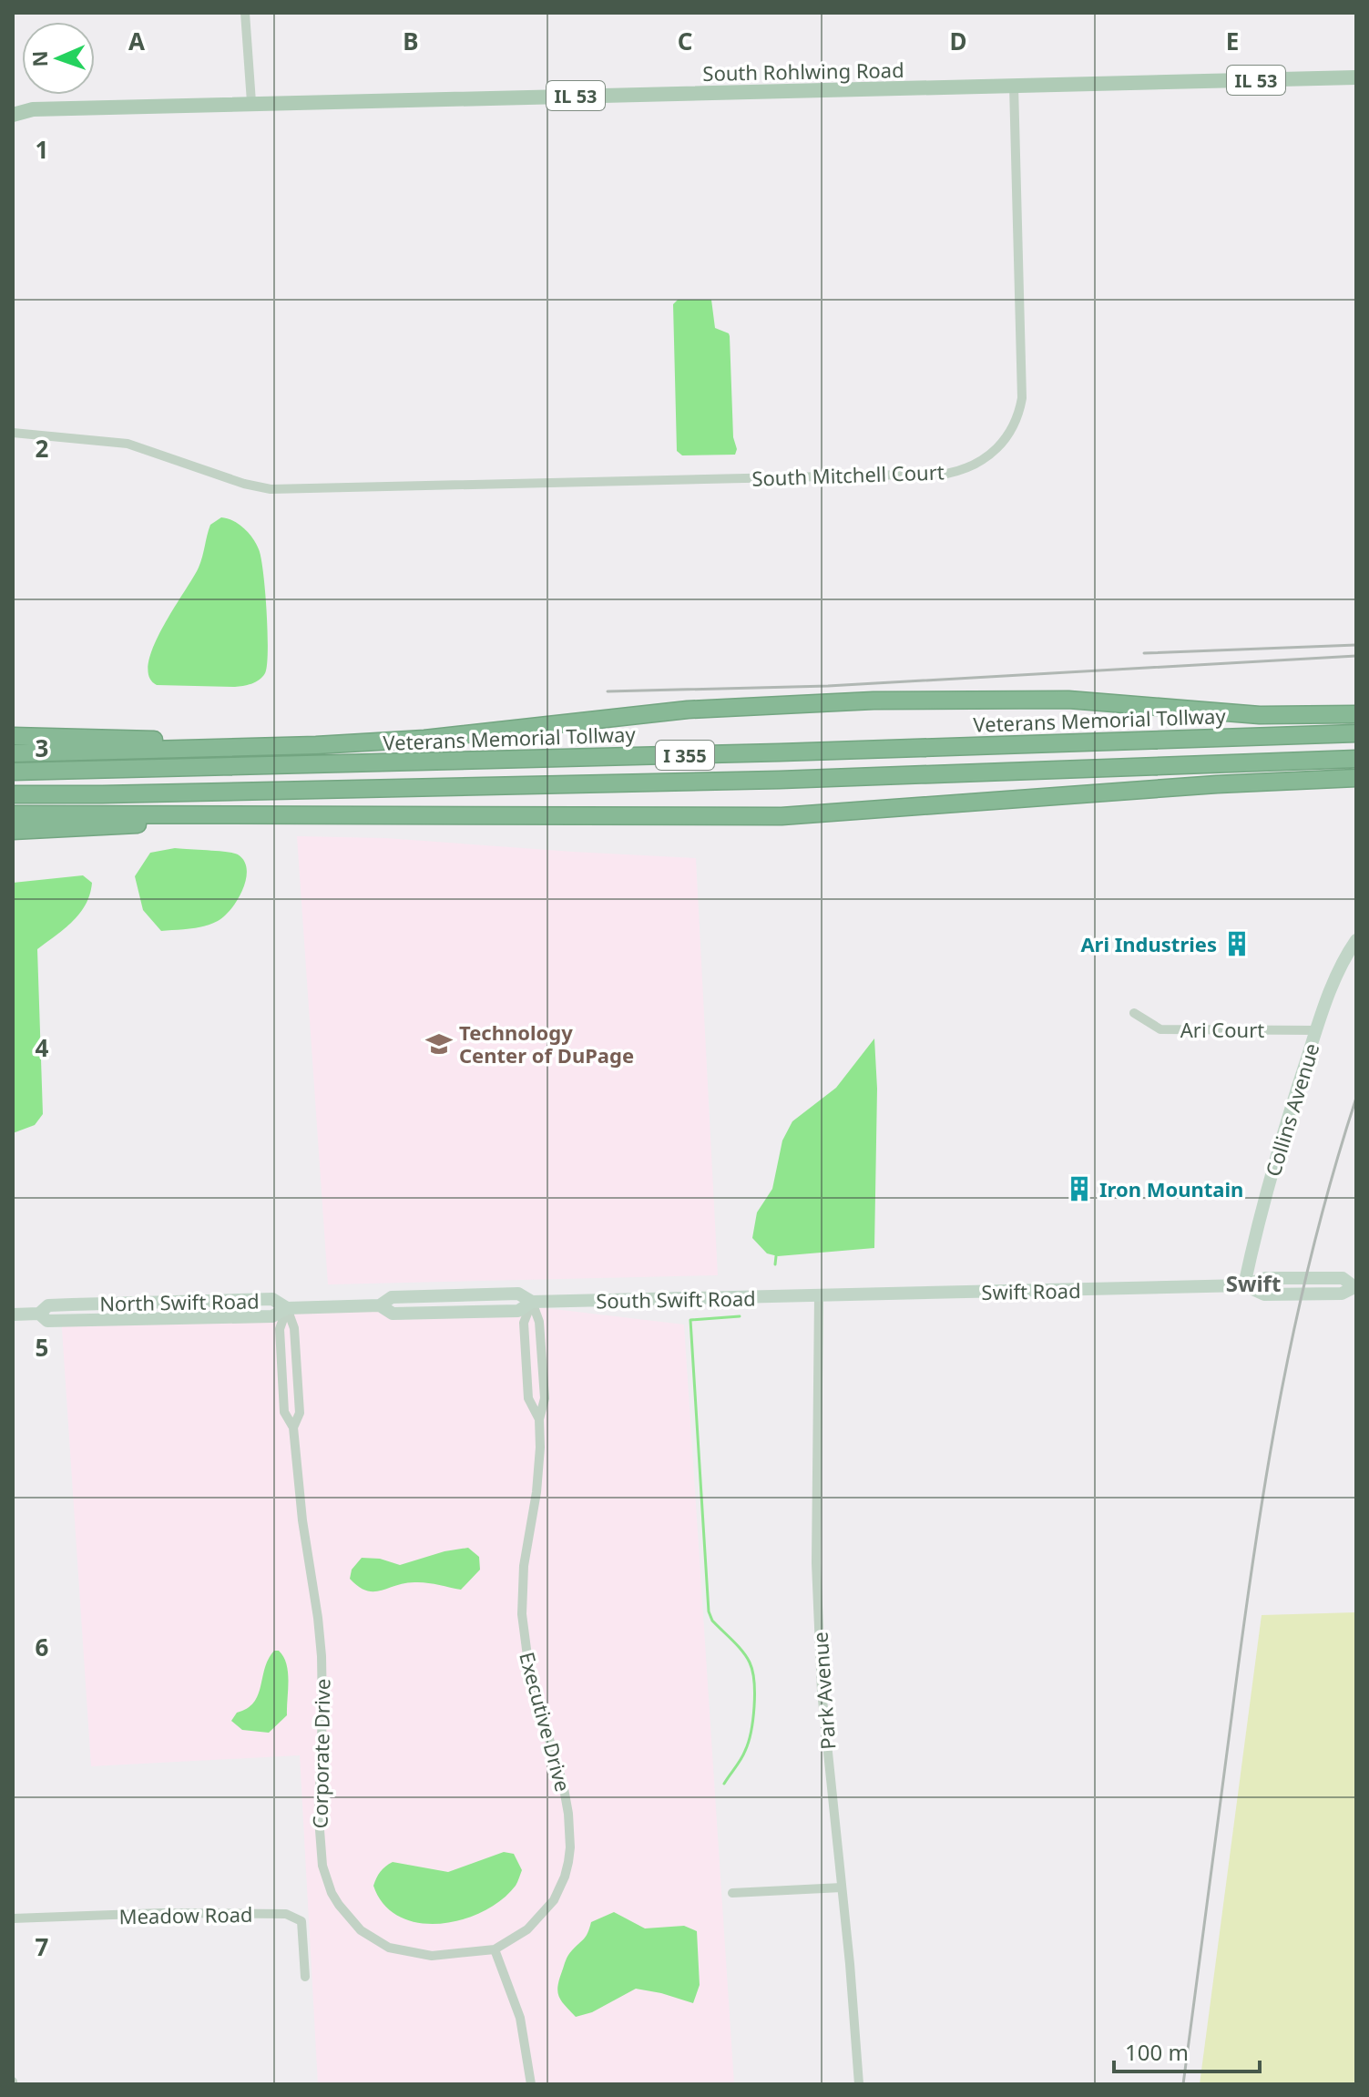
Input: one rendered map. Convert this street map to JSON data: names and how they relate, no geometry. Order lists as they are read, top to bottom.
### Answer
{
  "streets": {
    "highway": ["Veterans Memorial Tollway", "I 355"],
    "main road": ["South Rohlwing Road", "IL 53"],
    "street": [
      "South Mitchell Court",
      "Ari Court",
      "Collins Avenue",
      "Swift Road",
      "South Swift Road",
      "North Swift Road",
      "Park Avenue",
      "Executive Drive",
      "Corporate Drive",
      "Meadow Road"
    ]
  },
  "crossings": [
    ["South Rohlwing Road", "IL 53"],
    ["South Rohlwing Road", "South Mitchell Court"],
    ["Ari Court", "Collins Avenue"],
    ["Collins Avenue", "Swift Road"],
    ["Swift Road", "South Swift Road"],
    ["Swift Road", "Park Avenue"],
    ["South Swift Road", "North Swift Road"],
    ["South Swift Road", "Park Avenue"],
    ["South Swift Road", "Executive Drive"],
    ["South Swift Road", "Corporate Drive"],
    ["North Swift Road", "Corporate Drive"],
    ["Executive Drive", "Corporate Drive"]
  ],
  "districts": ["Swift"],
  "places": {
    "building": ["Ari Industries", "Iron Mountain"],
    "school or university": ["Technology Center of DuPage"]
  },
  "scale_bar": "100 m",
  "north": "left",
  "grid": {
    "columns": [
      "A",
      "B",
      "C",
      "D",
      "E"
    ],
    "rows": [
      "1",
      "2",
      "3",
      "4",
      "5",
      "6",
      "7"
    ]
  }
}
